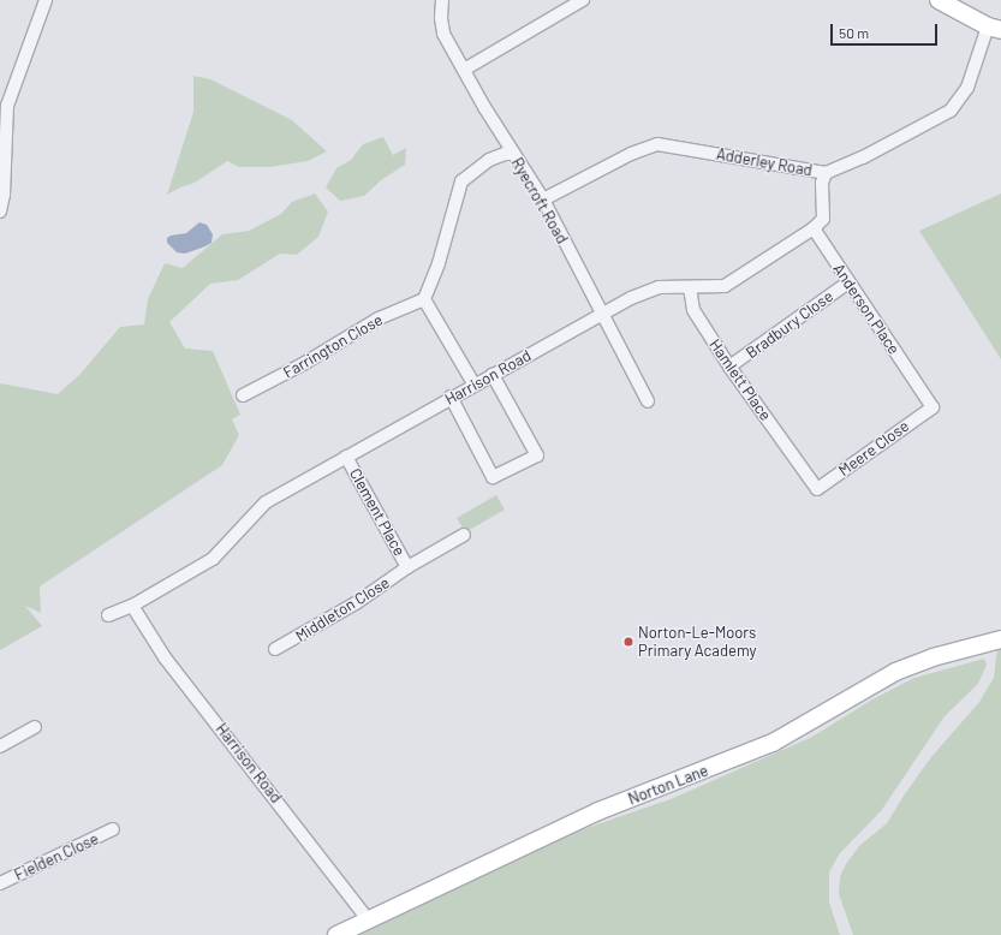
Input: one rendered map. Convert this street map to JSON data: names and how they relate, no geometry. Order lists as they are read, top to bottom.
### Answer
{
  "streets": {
    "street": [
      "Adderley Road",
      "Ryecroft Road",
      "Anderson Place",
      "Bradbury Close",
      "Farrington Close",
      "Harrison Road",
      "Hamlett Place",
      "Meere Close",
      "Clement Place",
      "Middleton Close",
      "Norton Lane",
      "Fielden Close"
    ]
  },
  "crossings": [
    ["Adderley Road", "Ryecroft Road"],
    ["Ryecroft Road", "Harrison Road"],
    ["Anderson Place", "Bradbury Close"],
    ["Anderson Place", "Harrison Road"],
    ["Anderson Place", "Meere Close"],
    ["Bradbury Close", "Hamlett Place"],
    ["Harrison Road", "Hamlett Place"],
    ["Harrison Road", "Clement Place"],
    ["Harrison Road", "Norton Lane"],
    ["Hamlett Place", "Meere Close"],
    ["Clement Place", "Middleton Close"]
  ],
  "places": ["Norton-Le-Moors Primary Academy"],
  "scale_bar": "50 m"
}
